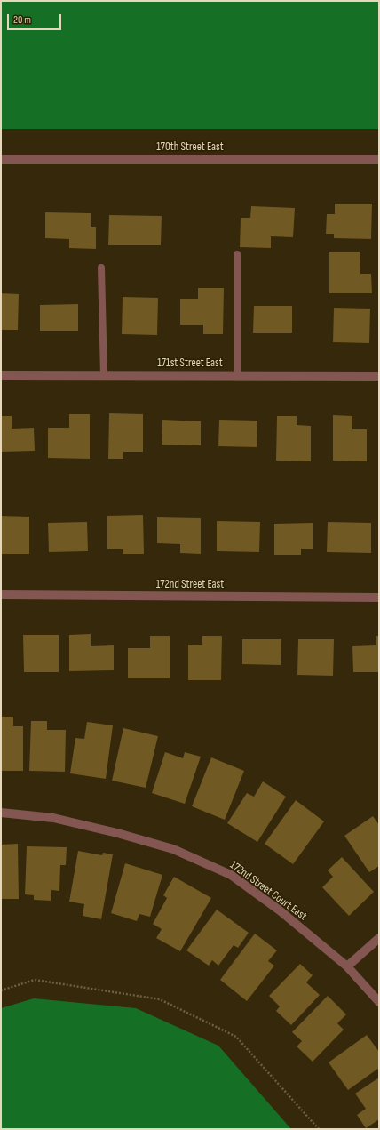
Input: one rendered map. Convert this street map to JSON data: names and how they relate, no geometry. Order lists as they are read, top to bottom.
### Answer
{
  "streets": {
    "street": [
      "170th Street East",
      "171st Street East",
      "172nd Street East",
      "172nd Street Court East"
    ]
  },
  "scale_bar": "20 m"
}
